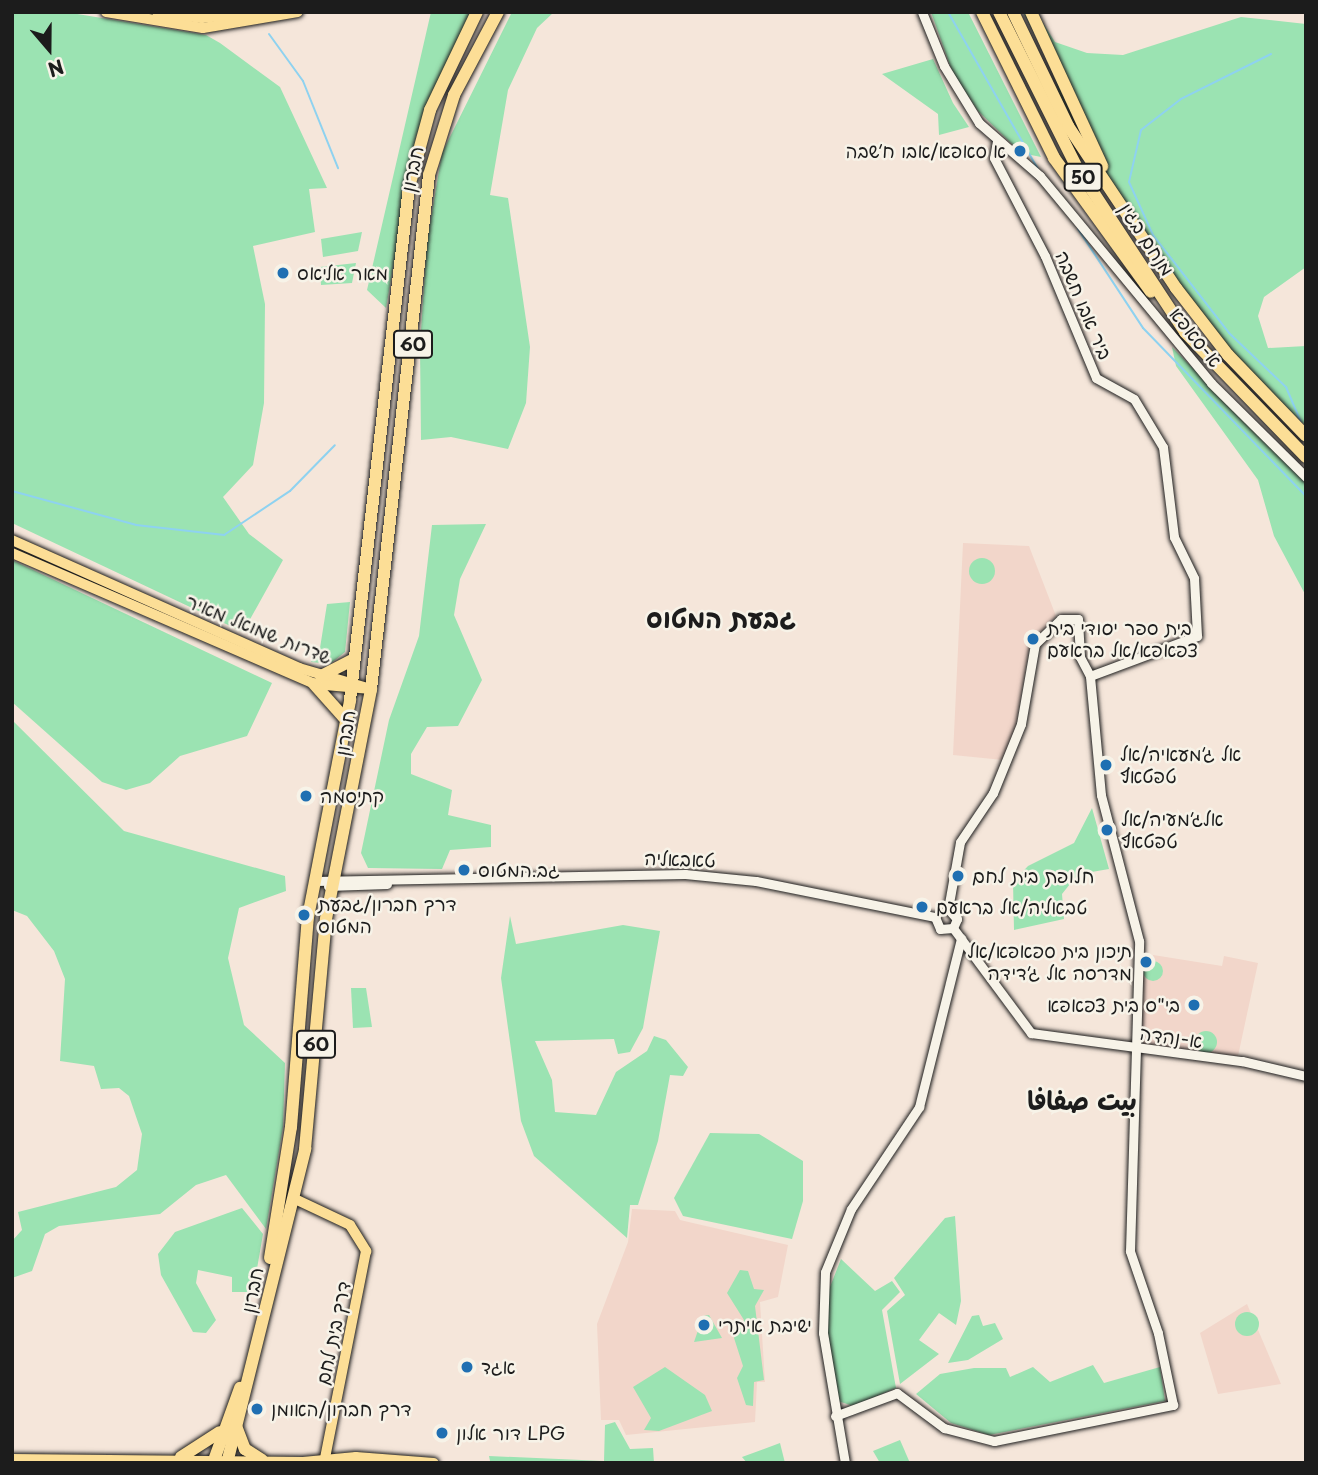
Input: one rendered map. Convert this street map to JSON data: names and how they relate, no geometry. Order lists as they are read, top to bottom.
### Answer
{
  "streets": {
    "highway": [
      "חברון",
      "50",
      "מנחם בגין",
      "60"
    ],
    "main road": ["שדרות שמואל מאיר", "דרך בית לחם"],
    "street": [
      "ביר אבו חשבה",
      "א-סאפא",
      "טאבאליה",
      "א-נהדה"
    ]
  },
  "crossings": [
    ["חברון", "60"],
    ["חברון", "שדרות שמואל מאיר"],
    ["חברון", "טאבאליה"],
    ["חברון", "דרך בית לחם"],
    ["ביר אבו חשבה", "א-סאפא"],
    ["60", "שדרות שמואל מאיר"]
  ],
  "districts": ["גבעת המטוס", "بيت صفافا"],
  "places": [
    "א סאפא/אבו ח׳שבה",
    "מאר אליאס",
    "בית ספר יסודי בית צפאפא/אל בראעם",
    "אל ג׳מעאיה/אל טפטאף",
    "קתיסמה",
    "אלג׳מעיה/אל טפטאף",
    "גב.המטוס",
    "חלופת בית לחם",
    "טבאליה/אל בראעם",
    "דרך חברון/גבעת המטוס",
    "תיכון בית ספאפא/אל מדרסה אל ג׳דידה",
    "בי\"ס בית צפאפא",
    "ישיבת איתרי",
    "אגד",
    "דרך חברון/האומן",
    "דור אלון LPG"
  ],
  "north": "bottom"
}
